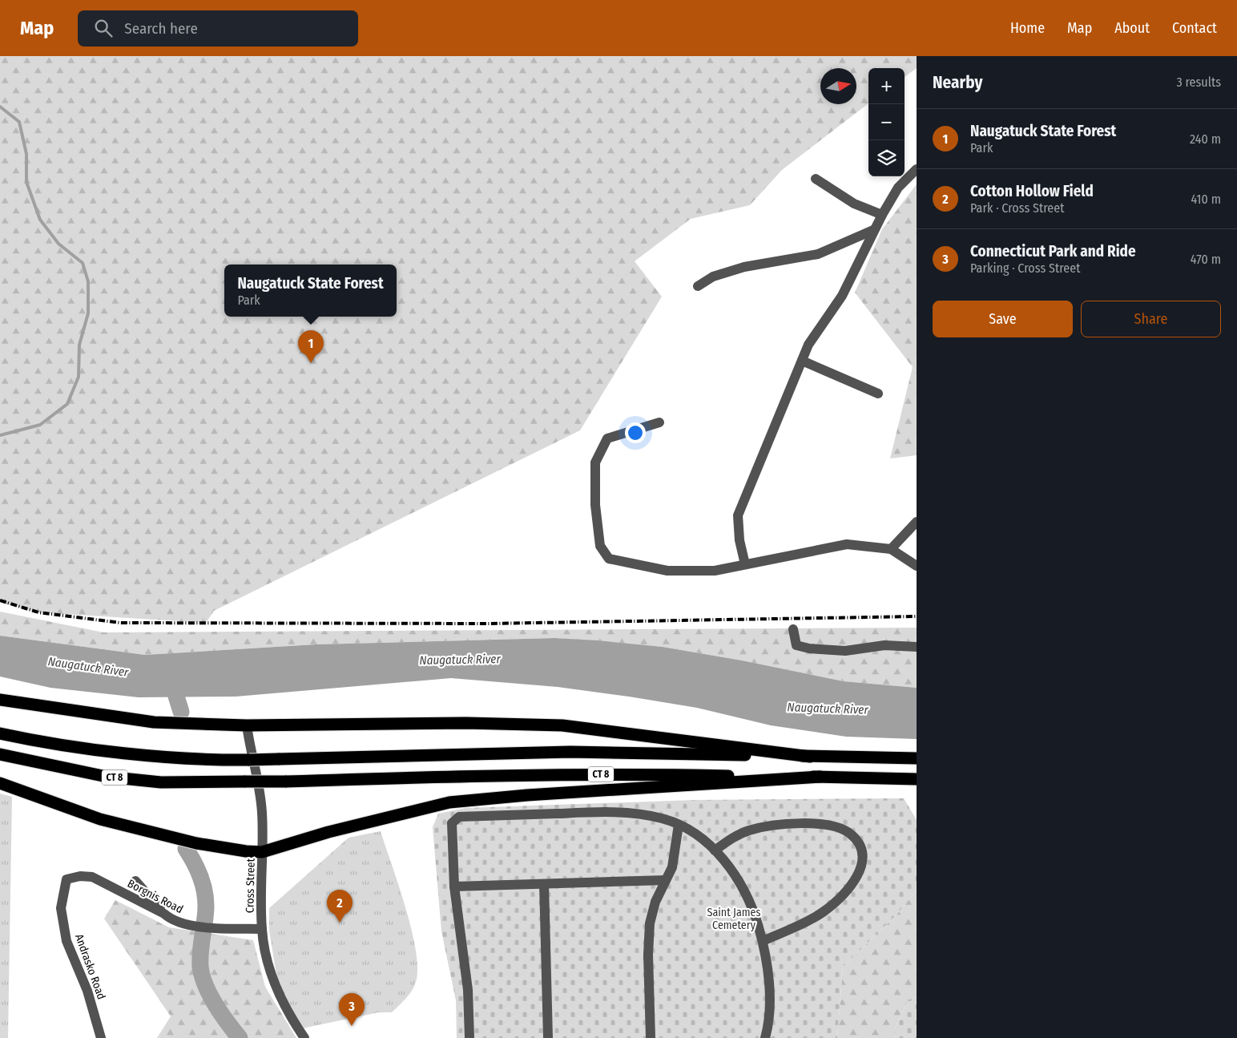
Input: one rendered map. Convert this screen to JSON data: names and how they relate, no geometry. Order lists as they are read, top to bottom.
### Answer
{
  "streets": {
    "highway": ["CT 8"],
    "street": ["Cross Street", "Borgnis Road", "Andrasko Road"]
  },
  "crossings": [
    ["Cross Street", "Borgnis Road"],
    ["Borgnis Road", "Andrasko Road"]
  ],
  "water": ["Naugatuck River"],
  "parks": ["Saint James Cemetery"],
  "north": "right",
  "page": {
    "header": "Map",
    "search": "Search here",
    "nav": [
      "Home",
      "Map",
      "About",
      "Contact"
    ],
    "heading": ["Nearby", "3 results"],
    "map_buttons": ["+", "−"],
    "list": [
      {
        "mark": "1",
        "name": "Naugatuck State Forest",
        "note": "Park",
        "value": "240 m"
      },
      {
        "mark": "2",
        "name": "Cotton Hollow Field",
        "note": "Park · Cross Street",
        "value": "410 m"
      },
      {
        "mark": "3",
        "name": "Connecticut Park and Ride",
        "note": "Parking · Cross Street",
        "value": "470 m"
      }
    ],
    "popup": ["Naugatuck State Forest", "Park"],
    "buttons": ["Save", "Share"],
    "pins": ["1", "2", "3"]
  }
}
